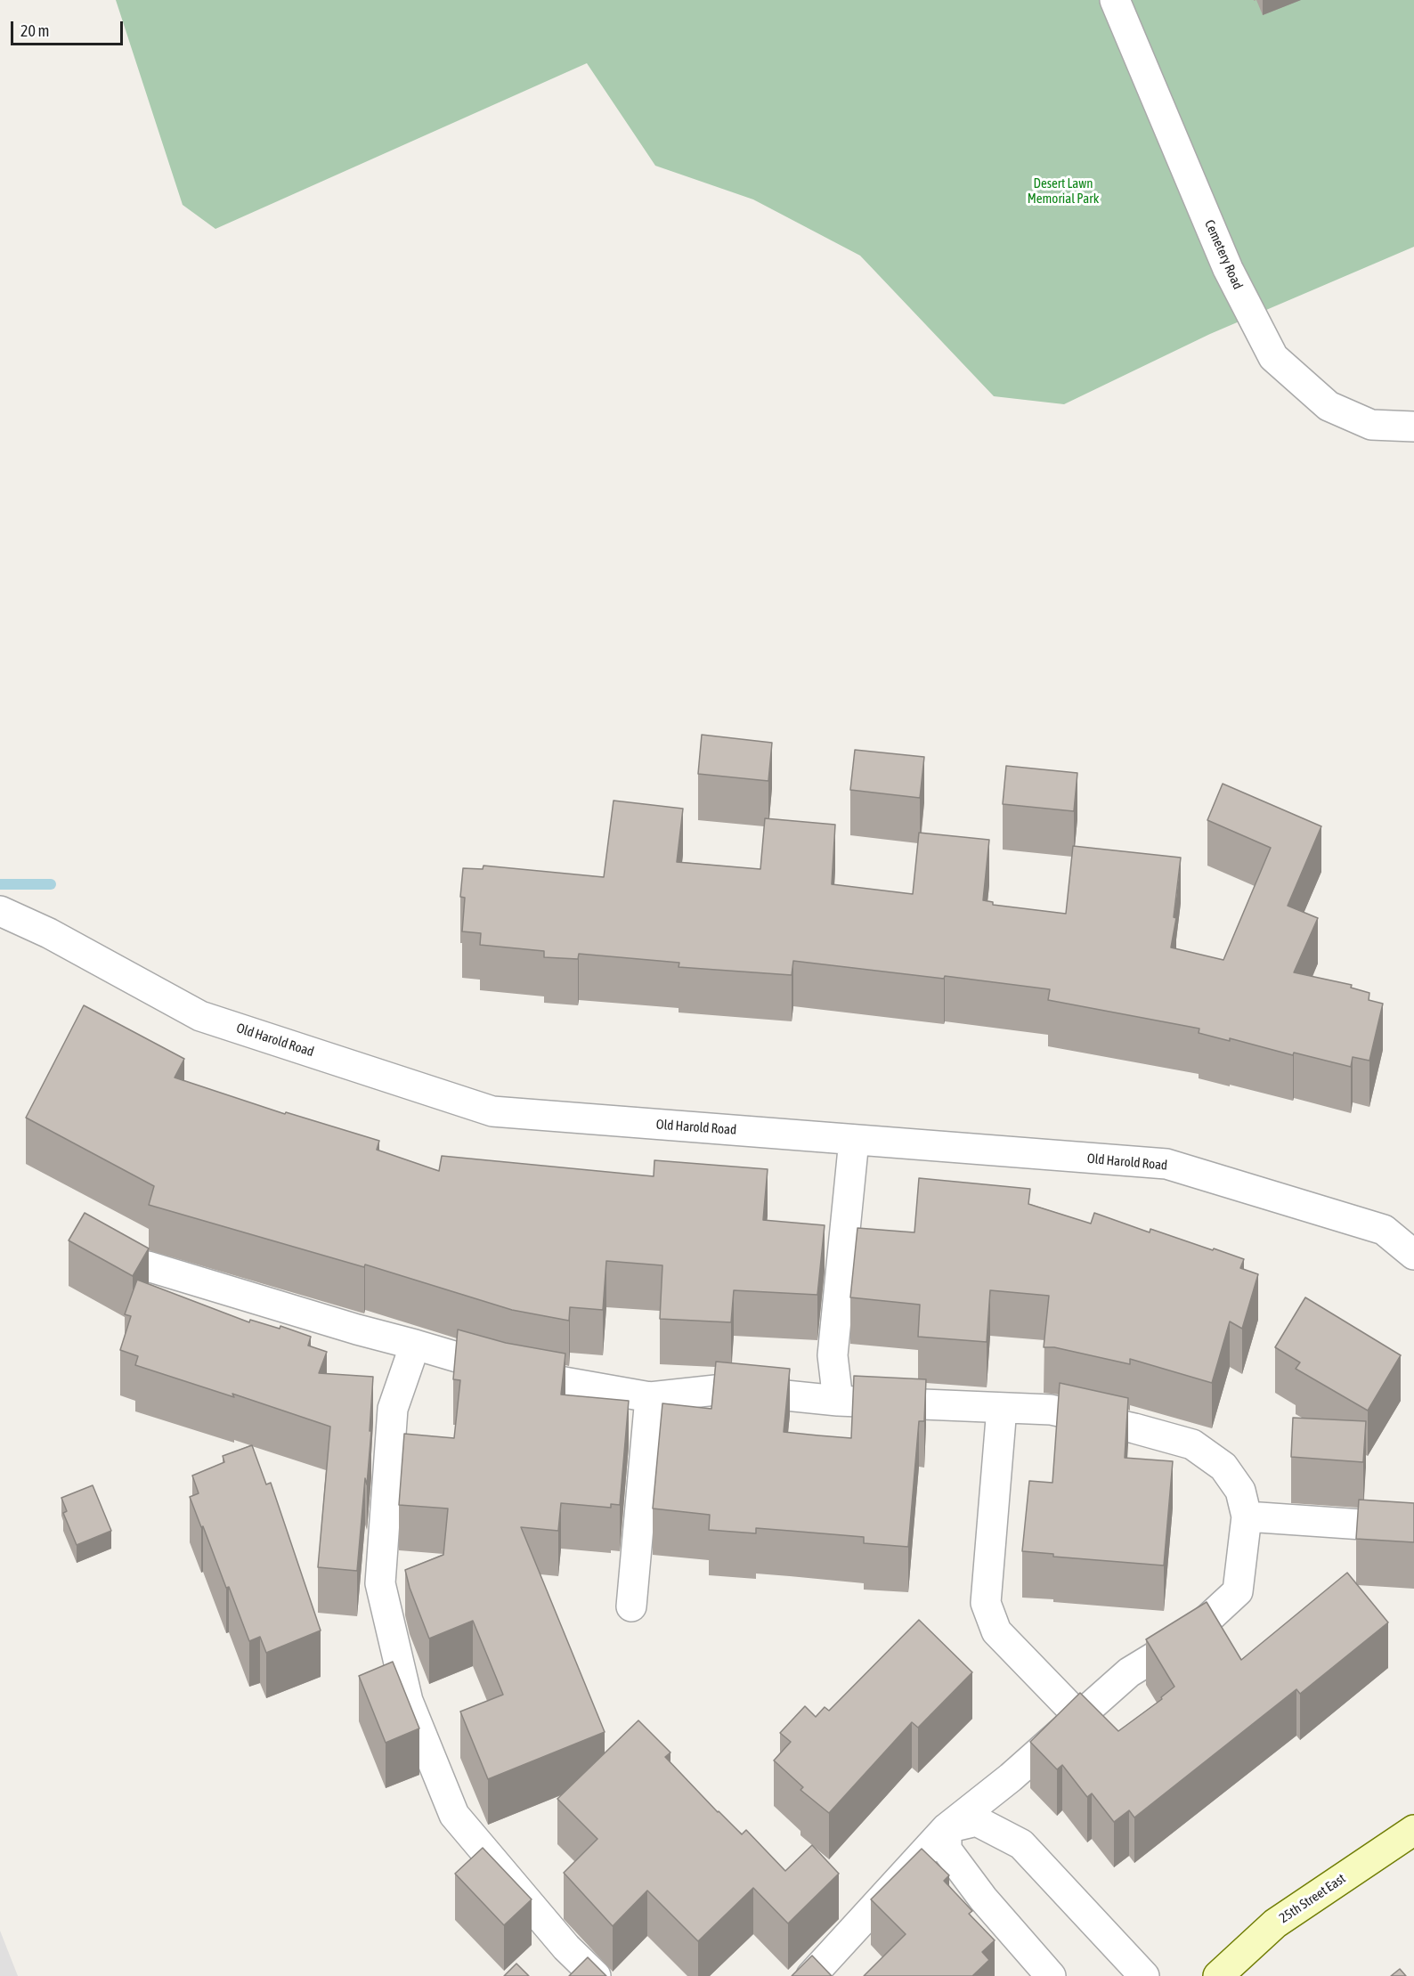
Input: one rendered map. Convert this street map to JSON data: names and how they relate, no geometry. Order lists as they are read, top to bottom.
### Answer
{
  "streets": {
    "main road": ["25th Street East"],
    "street": ["Cemetery Road", "Old Harold Road"]
  },
  "parks": ["Desert Lawn Memorial Park"],
  "scale_bar": "20 m"
}
